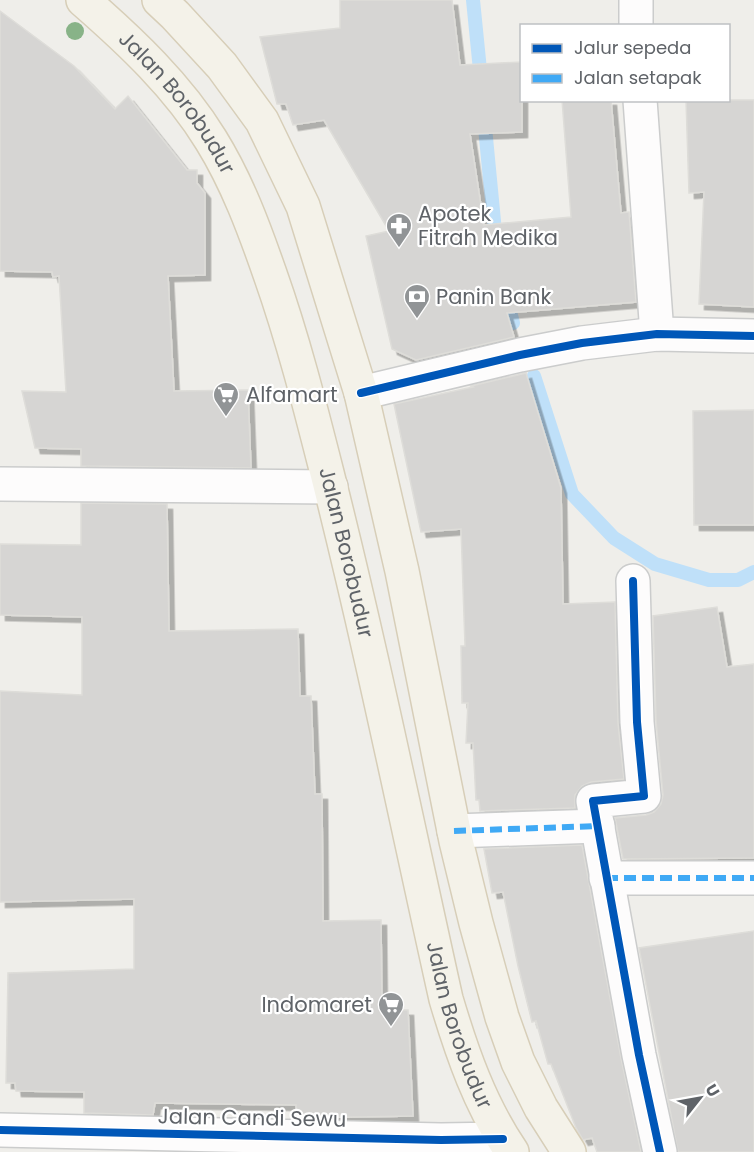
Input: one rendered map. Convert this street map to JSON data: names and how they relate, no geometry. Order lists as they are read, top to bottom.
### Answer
{
  "streets": {
    "main road": ["Jalan Borobudur"],
    "street": ["Jalan Candi Sewu"]
  },
  "crossings": [
    ["Jalan Borobudur", "Jalan Candi Sewu"]
  ],
  "places": {
    "pharmacy": ["Apotek Fitrah Medika"],
    "bank": ["Panin Bank"],
    "supermarket": ["Alfamart", "Indomaret"]
  },
  "legend": ["Jalur sepeda", "Jalan setapak"],
  "north": "top right"
}
